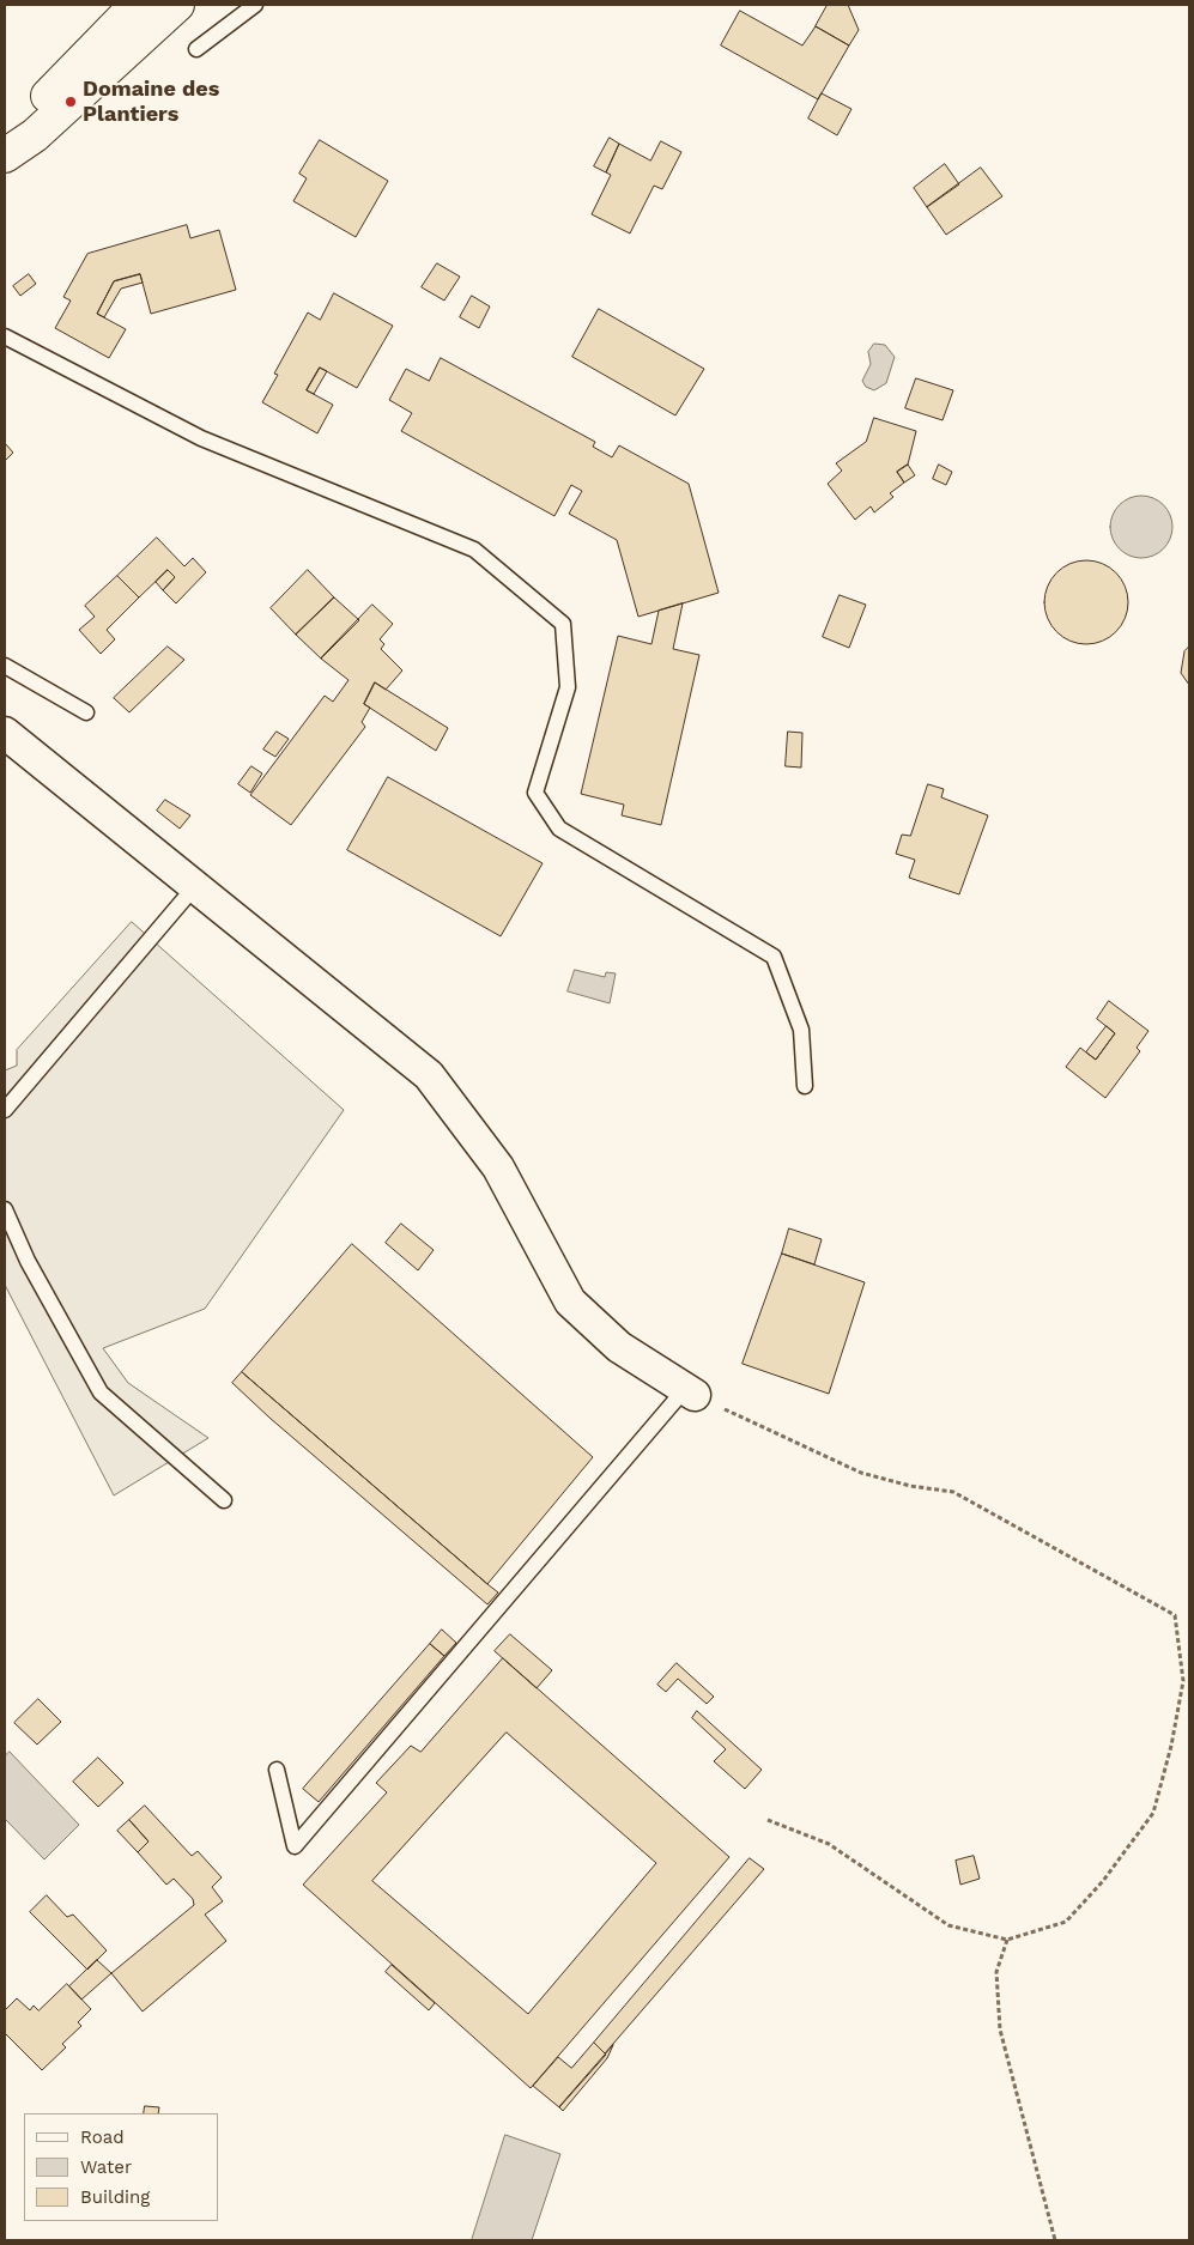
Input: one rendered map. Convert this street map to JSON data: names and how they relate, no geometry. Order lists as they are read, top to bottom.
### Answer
{
  "places": ["Domaine des Plantiers"],
  "legend": ["Road", "Water", "Building"]
}
